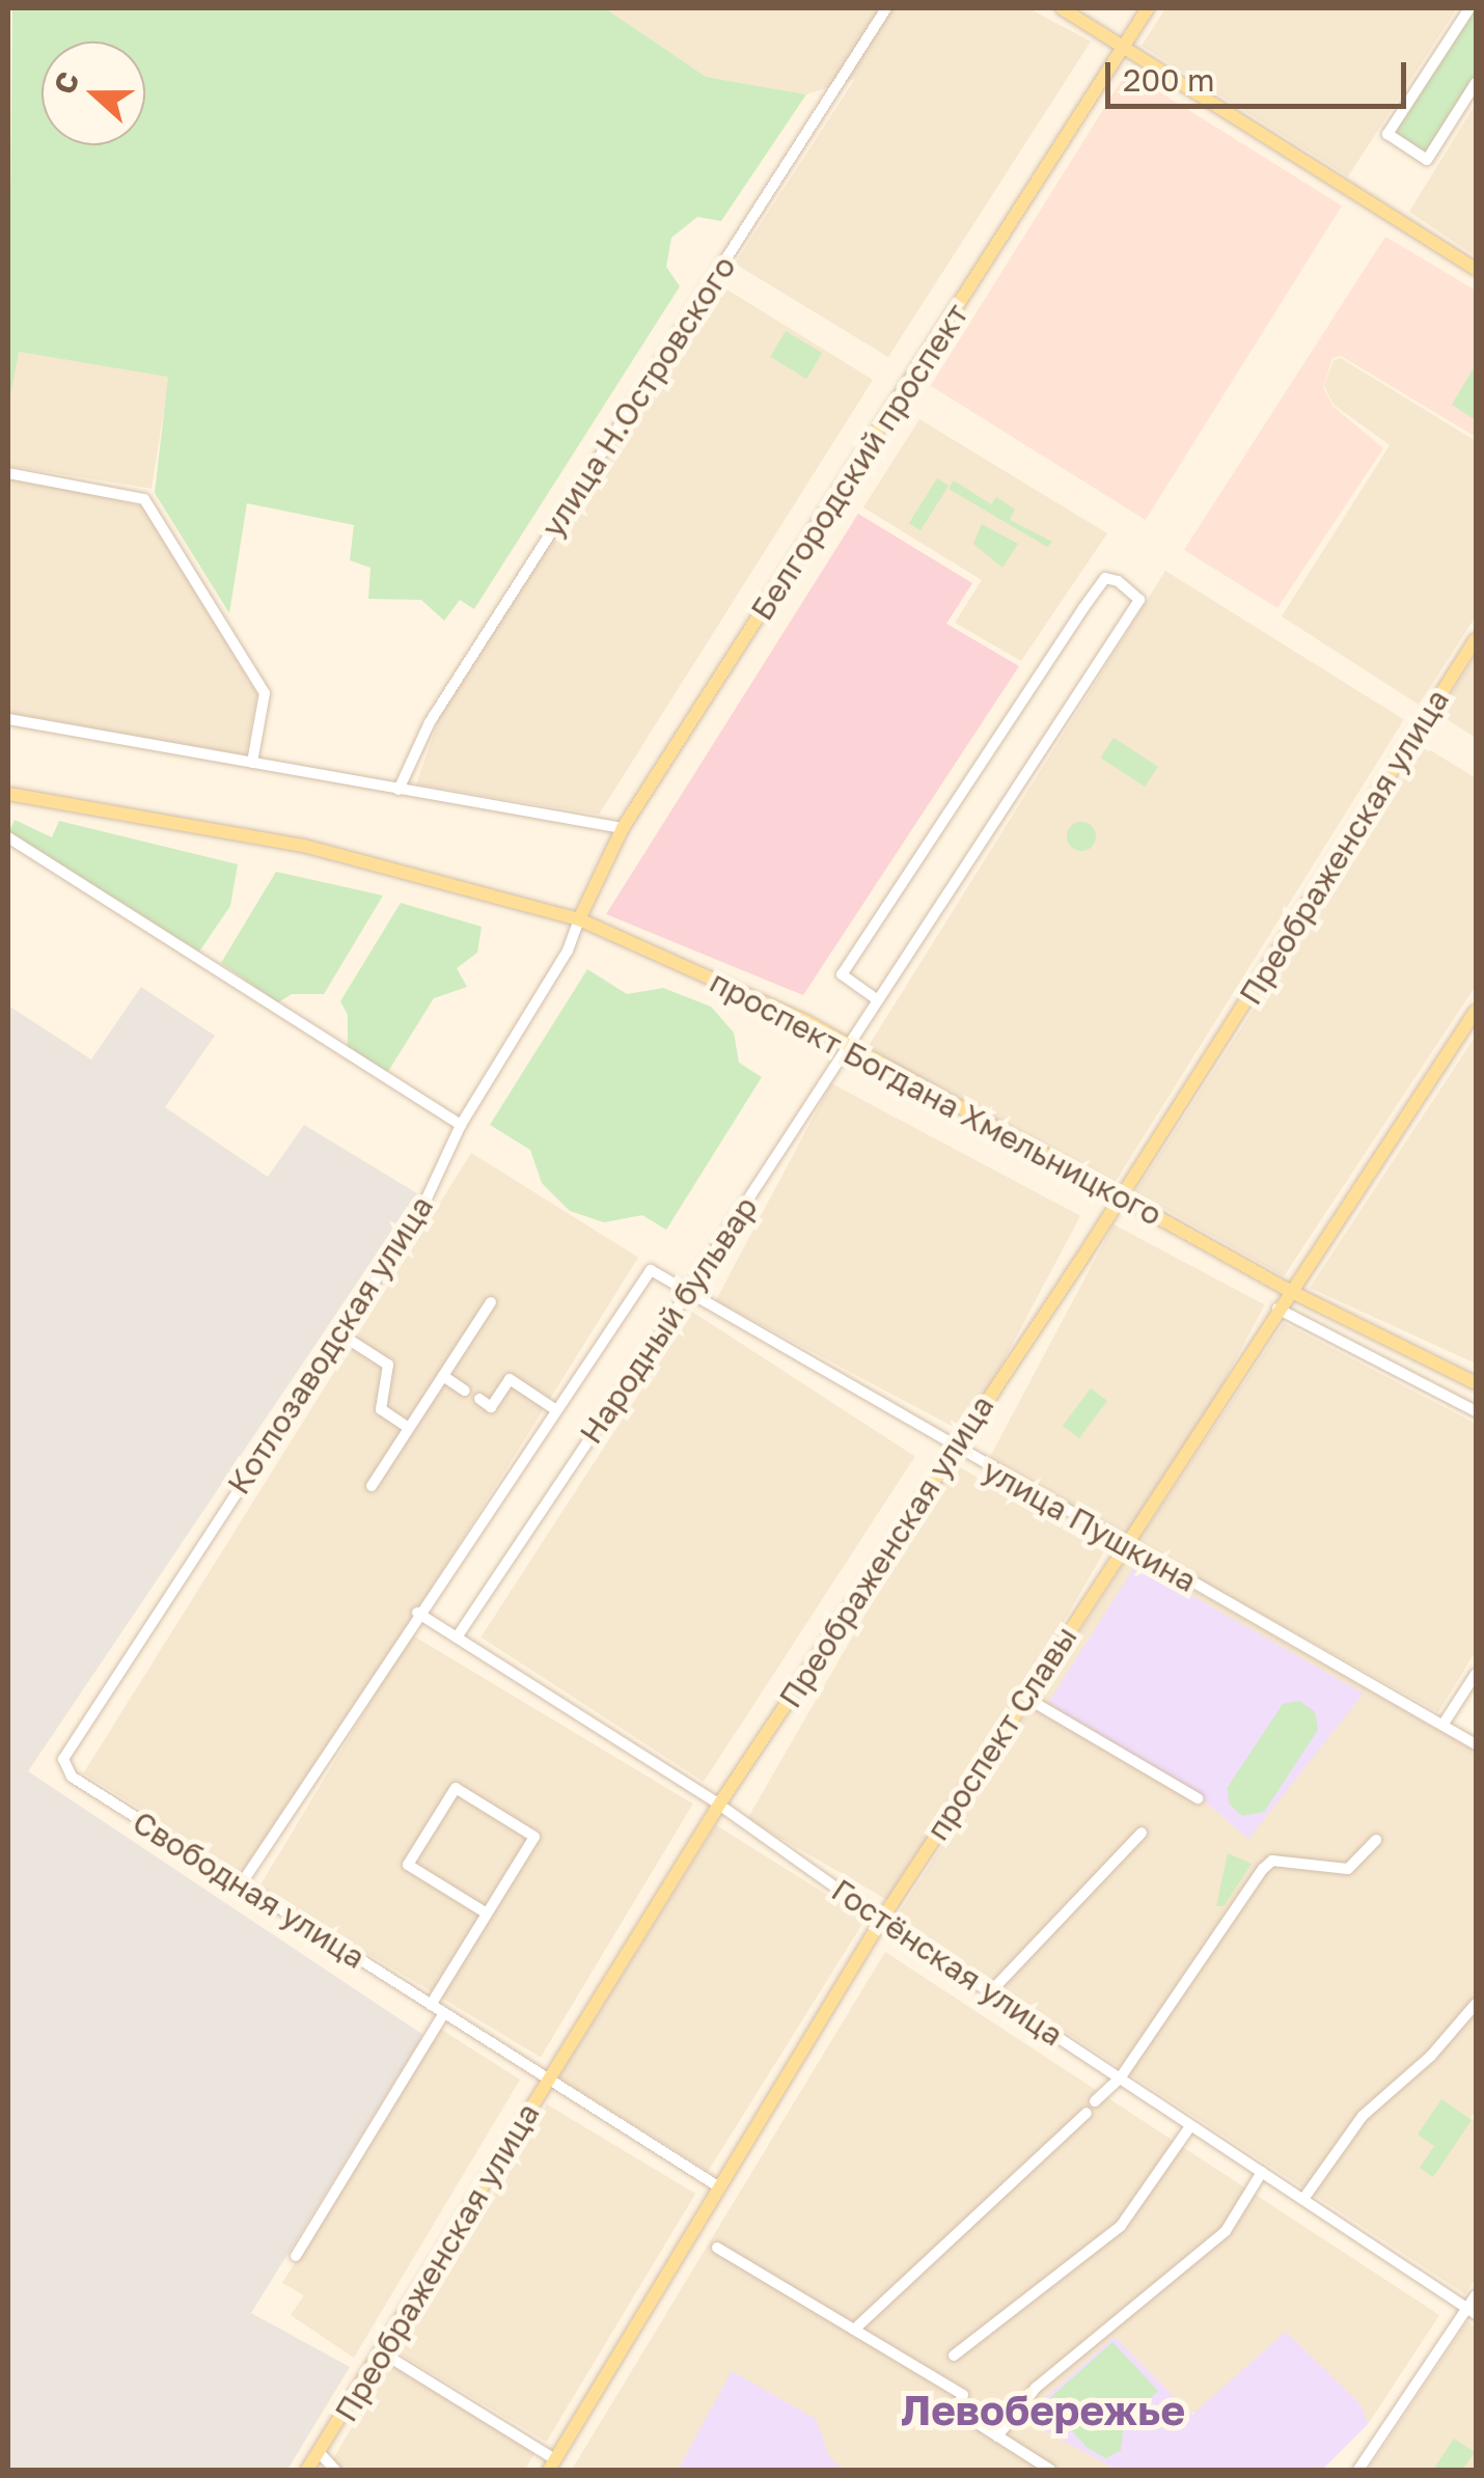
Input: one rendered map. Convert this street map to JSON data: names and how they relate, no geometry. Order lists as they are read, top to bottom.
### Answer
{
  "streets": {
    "main road": [
      "Белгородский проспект",
      "Преображенская улица",
      "проспект Богдана Хмельницкого",
      "проспект Славы"
    ],
    "street": [
      "улица Н.Островского",
      "Народный бульвар",
      "Котлозаводская улица",
      "улица Пушкина",
      "Свободная улица",
      "Гостёнская улица"
    ]
  },
  "crossings": [
    ["Белгородский проспект", "проспект Богдана Хмельницкого"],
    ["Белгородский проспект", "Котлозаводская улица"],
    ["Преображенская улица", "проспект Богдана Хмельницкого"],
    ["Преображенская улица", "улица Пушкина"],
    ["Преображенская улица", "Свободная улица"],
    ["Преображенская улица", "Гостёнская улица"],
    ["проспект Богдана Хмельницкого", "Народный бульвар"],
    ["проспект Богдана Хмельницкого", "Котлозаводская улица"],
    ["проспект Богдана Хмельницкого", "проспект Славы"],
    ["Народный бульвар", "улица Пушкина"],
    ["Народный бульвар", "Свободная улица"],
    ["Народный бульвар", "Гостёнская улица"],
    ["Котлозаводская улица", "Свободная улица"],
    ["улица Пушкина", "проспект Славы"],
    ["проспект Славы", "Свободная улица"],
    ["проспект Славы", "Гостёнская улица"]
  ],
  "districts": ["Левобережье"],
  "scale_bar": "200 m",
  "north": "left"
}
